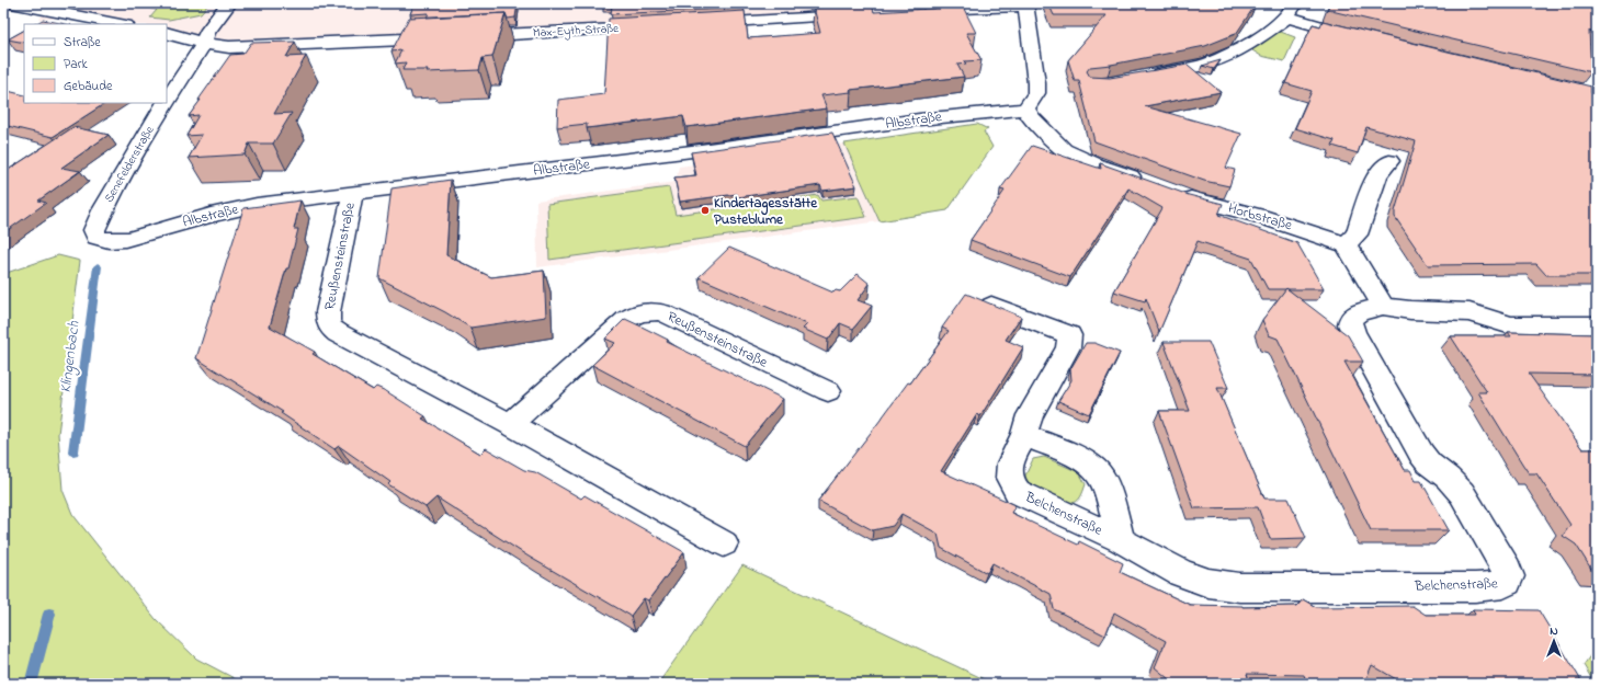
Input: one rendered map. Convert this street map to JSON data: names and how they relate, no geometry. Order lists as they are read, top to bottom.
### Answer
{
  "streets": {
    "street": [
      "Max-Eyth-Straße",
      "Albstraße",
      "Senefelderstraße",
      "Horbstraße",
      "Reußensteinstraße",
      "Belchenstraße"
    ]
  },
  "crossings": [
    ["Albstraße", "Senefelderstraße"],
    ["Albstraße", "Reußensteinstraße"]
  ],
  "water": ["Klingenbach"],
  "places": ["Kindertagesstätte Pusteblume"],
  "legend": ["Straße", "Park", "Gebäude"],
  "north": "top"
}
